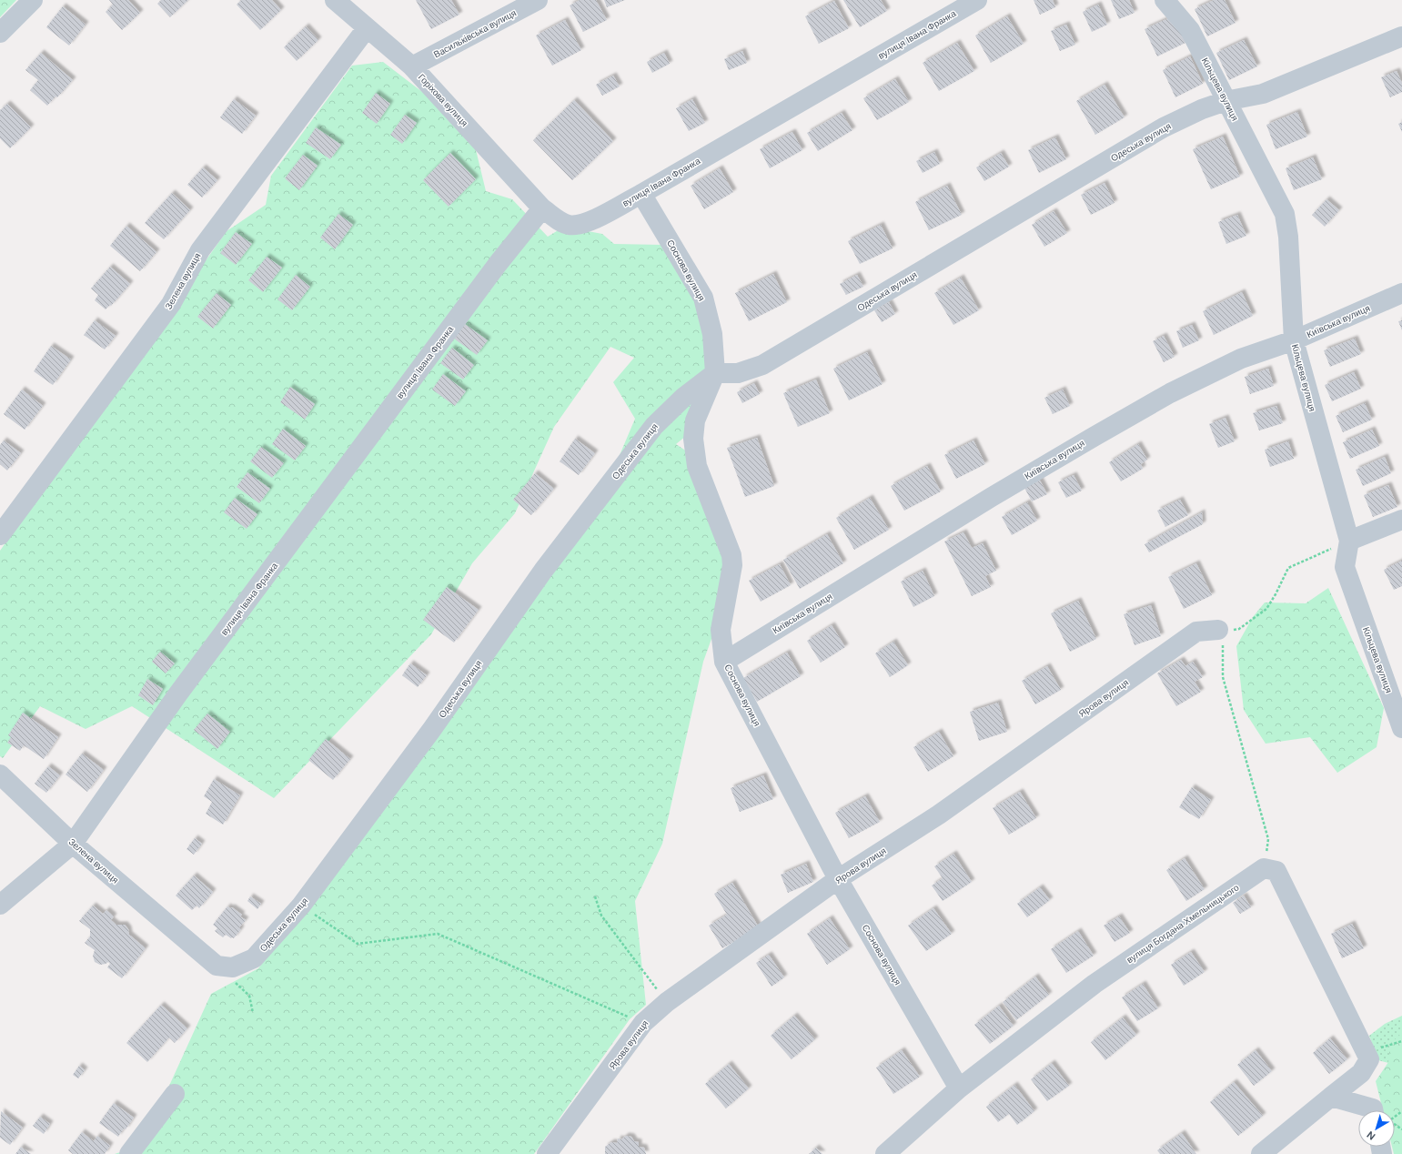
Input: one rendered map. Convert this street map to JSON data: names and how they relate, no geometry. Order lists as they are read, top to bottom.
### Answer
{
  "streets": {
    "street": [
      "Васильківська вулиця",
      "вулиця Івана Франка",
      "Кільцева вулиця",
      "Горіхова вулиця",
      "Одеська вулиця",
      "Соснова вулиця",
      "Зелена вулиця",
      "Київська вулиця",
      "Ярова вулиця",
      "вулиця Богдана Хмельницького"
    ]
  },
  "crossings": [
    ["Васильківська вулиця", "Горіхова вулиця"],
    ["вулиця Івана Франка", "Горіхова вулиця"],
    ["вулиця Івана Франка", "Соснова вулиця"],
    ["вулиця Івана Франка", "Зелена вулиця"],
    ["Кільцева вулиця", "Одеська вулиця"],
    ["Кільцева вулиця", "Київська вулиця"],
    ["Горіхова вулиця", "Зелена вулиця"],
    ["Одеська вулиця", "Соснова вулиця"],
    ["Одеська вулиця", "Зелена вулиця"],
    ["Соснова вулиця", "Київська вулиця"],
    ["Соснова вулиця", "Ярова вулиця"],
    ["Соснова вулиця", "вулиця Богдана Хмельницького"]
  ],
  "north": "bottom left"
}
